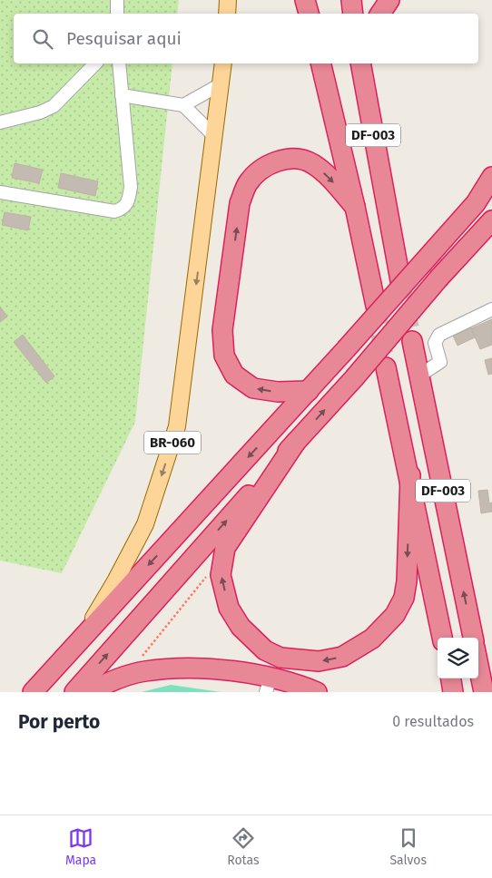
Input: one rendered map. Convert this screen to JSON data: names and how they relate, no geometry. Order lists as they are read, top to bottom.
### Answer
{
  "streets": {
    "highway": ["DF-003", "BR-060"]
  },
  "page": {
    "search": "Pesquisar aqui",
    "heading": ["Por perto", "0 resultados"],
    "nav": ["Mapa", "Rotas", "Salvos"]
  }
}
